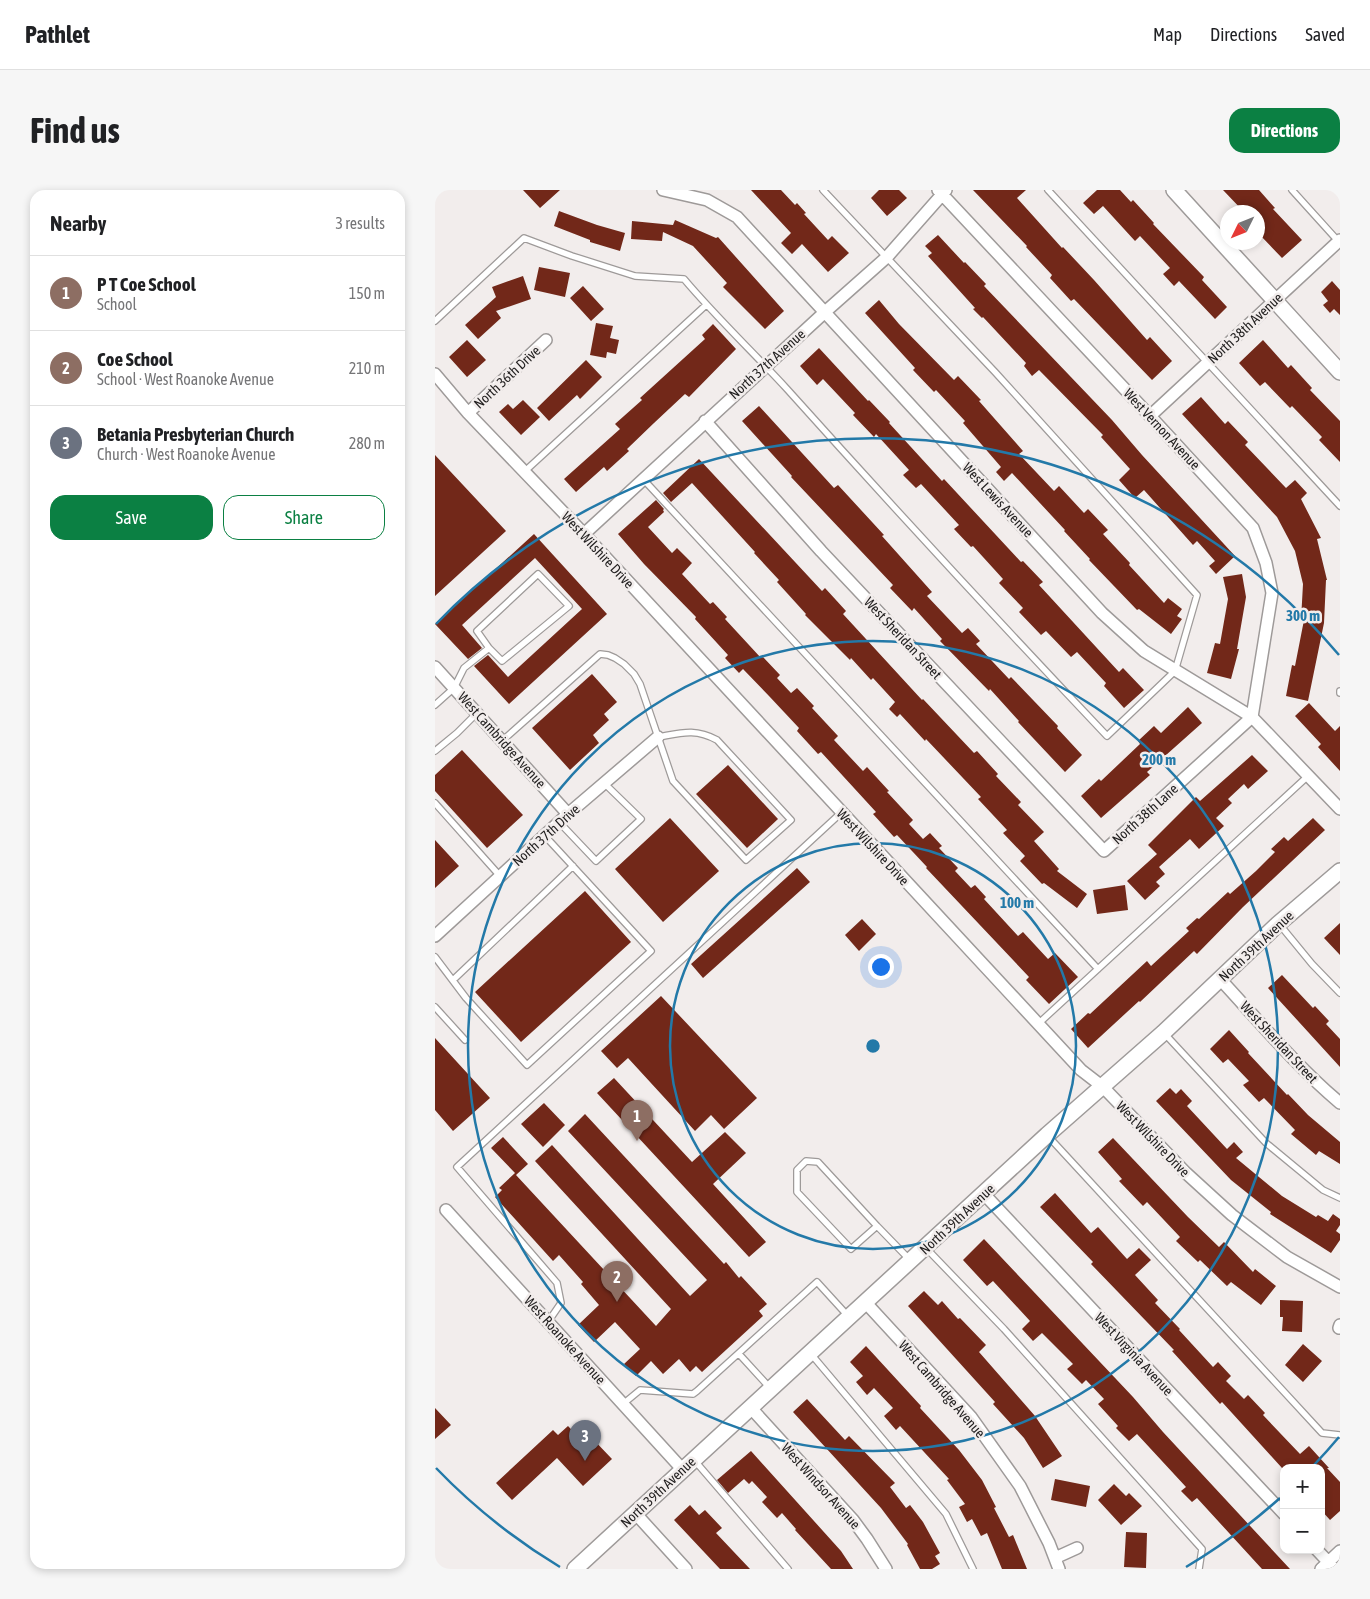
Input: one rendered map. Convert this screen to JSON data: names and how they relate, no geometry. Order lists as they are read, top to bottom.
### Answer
{
  "streets": {
    "street": [
      "North 38th Avenue",
      "North 37th Avenue",
      "North 36th Drive",
      "West Vernon Avenue",
      "West Lewis Avenue",
      "West Wilshire Drive",
      "West Sheridan Street",
      "West Cambridge Avenue",
      "North 38th Lane",
      "North 37th Drive",
      "North 39th Avenue",
      "West Roanoke Avenue",
      "West Virginia Avenue",
      "West Windsor Avenue"
    ]
  },
  "crossings": [
    ["North 38th Avenue", "West Vernon Avenue"],
    ["North 37th Avenue", "West Vernon Avenue"],
    ["North 37th Avenue", "West Lewis Avenue"],
    ["North 37th Avenue", "West Wilshire Drive"],
    ["North 37th Avenue", "West Sheridan Street"],
    ["North 36th Drive", "West Wilshire Drive"],
    ["West Vernon Avenue", "West Lewis Avenue"],
    ["West Vernon Avenue", "North 38th Lane"],
    ["West Lewis Avenue", "North 38th Lane"],
    ["West Wilshire Drive", "North 39th Avenue"],
    ["West Sheridan Street", "North 38th Lane"],
    ["West Sheridan Street", "North 39th Avenue"],
    ["West Cambridge Avenue", "North 37th Drive"],
    ["West Cambridge Avenue", "North 39th Avenue"],
    ["North 39th Avenue", "West Roanoke Avenue"],
    ["North 39th Avenue", "West Virginia Avenue"],
    ["North 39th Avenue", "West Windsor Avenue"]
  ],
  "north": "bottom left",
  "page": {
    "header": "Pathlet",
    "nav": ["Map", "Directions", "Saved"],
    "buttons": [
      "Directions",
      ["Save", "Share"]
    ],
    "title": "Find us",
    "heading": ["Nearby", "3 results"],
    "list": [
      {
        "mark": "1",
        "name": "P T Coe School",
        "note": "School",
        "value": "150 m"
      },
      {
        "mark": "2",
        "name": "Coe School",
        "note": "School · West Roanoke Avenue",
        "value": "210 m"
      },
      {
        "mark": "3",
        "name": "Betania Presbyterian Church",
        "note": "Church · West Roanoke Avenue",
        "value": "280 m"
      }
    ],
    "pins": ["1", "2", "3"],
    "map_buttons": ["+", "−"]
  },
  "rings": ["300 m", "200 m", "100 m"]
}
